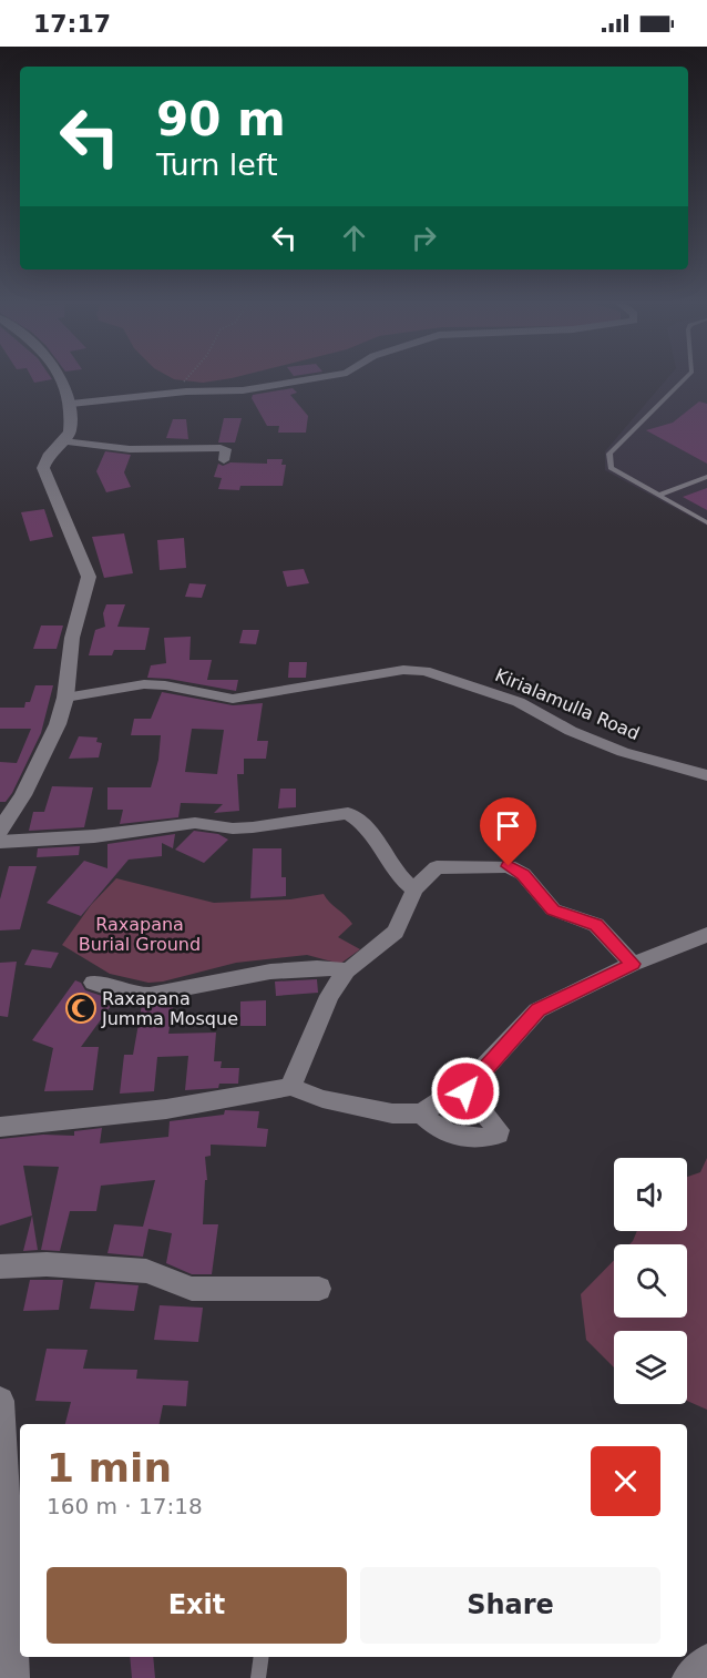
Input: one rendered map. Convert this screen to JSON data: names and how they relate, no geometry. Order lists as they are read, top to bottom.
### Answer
{
  "streets": {
    "street": ["Kirialamulla Road"]
  },
  "parks": ["Raxapana Burial Ground"],
  "places": {
    "mosque": ["Raxapana Jumma Mosque"]
  },
  "page": {
    "status": "17:17",
    "turn": ["90 m", "Turn left"],
    "heading": ["1 min", "160 m · 17:18"],
    "buttons": ["Exit", "Share"]
  }
}
